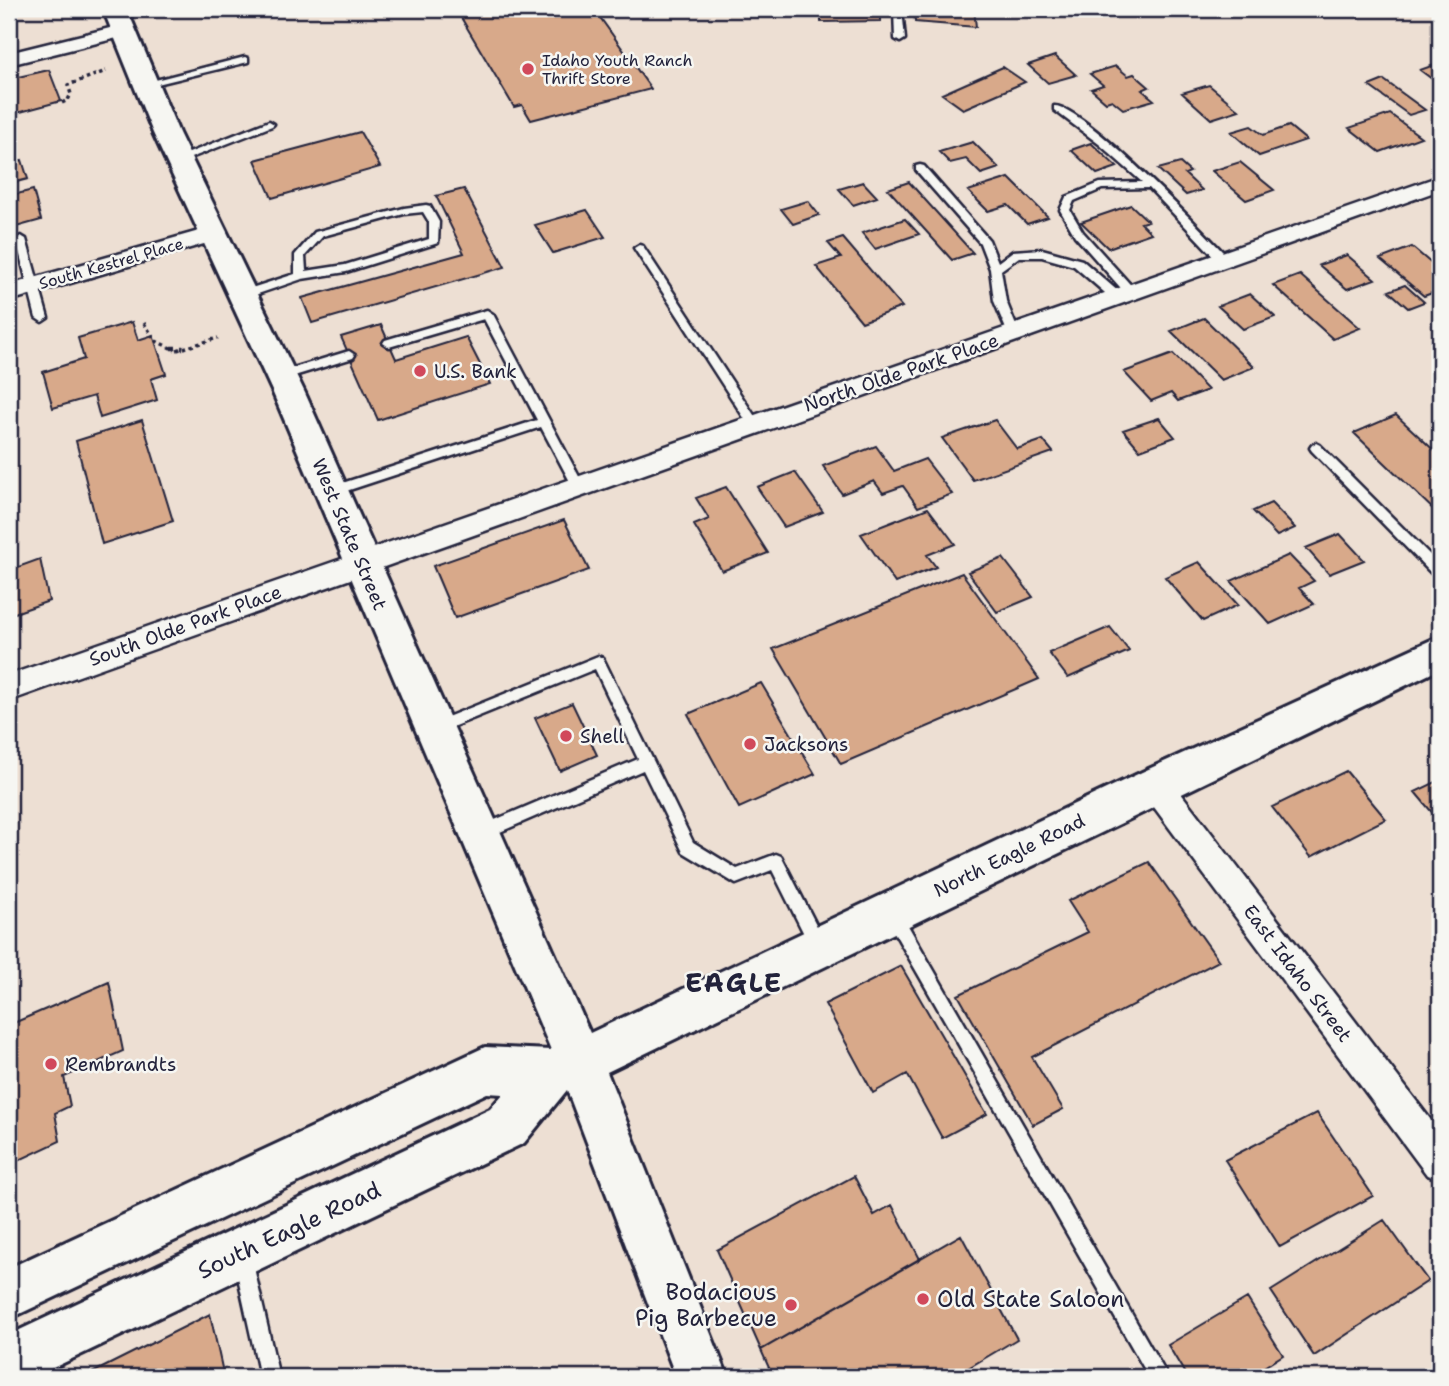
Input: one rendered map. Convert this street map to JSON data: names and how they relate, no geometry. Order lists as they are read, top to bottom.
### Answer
{
  "streets": {
    "main road": ["West State Street", "North Eagle Road", "South Eagle Road"],
    "street": [
      "South Kestrel Place",
      "North Olde Park Place",
      "South Olde Park Place",
      "East Idaho Street"
    ]
  },
  "crossings": [
    ["South Kestrel Place", "West State Street"],
    ["North Olde Park Place", "West State Street"],
    ["North Olde Park Place", "South Olde Park Place"],
    ["West State Street", "South Olde Park Place"],
    ["West State Street", "North Eagle Road"],
    ["West State Street", "South Eagle Road"],
    ["North Eagle Road", "East Idaho Street"],
    ["North Eagle Road", "South Eagle Road"]
  ],
  "districts": ["EAGLE"],
  "places": [
    "Idaho Youth Ranch Thrift Store",
    "U.S. Bank",
    "Shell",
    "Jacksons",
    "Rembrandts",
    "Old State Saloon",
    "Bodacious Pig Barbecue"
  ]
}
